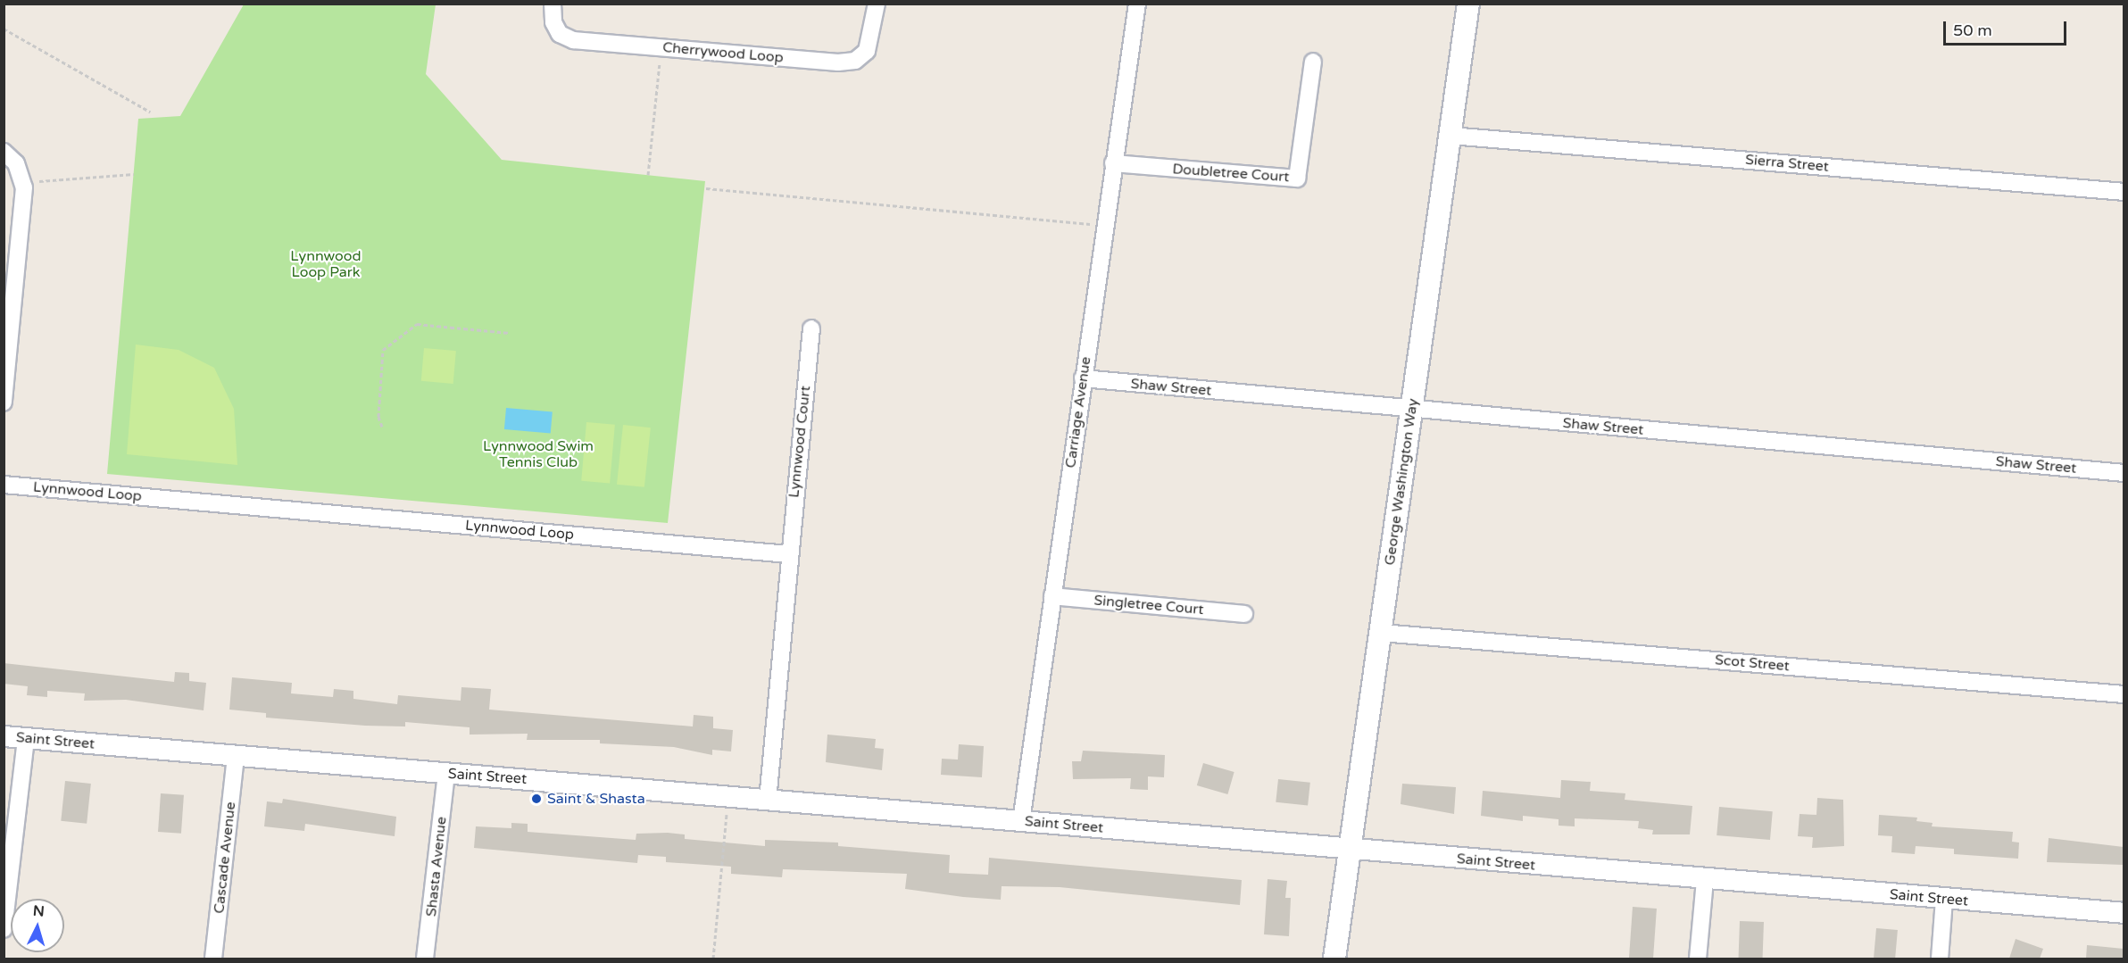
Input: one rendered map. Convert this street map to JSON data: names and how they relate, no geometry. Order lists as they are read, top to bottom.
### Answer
{
  "streets": {
    "main road": ["George Washington Way"],
    "street": [
      "Cherrywood Loop",
      "Sierra Street",
      "Doubletree Court",
      "Shaw Street",
      "Carriage Avenue",
      "Lynnwood Court",
      "Lynnwood Loop",
      "Singletree Court",
      "Scot Street",
      "Saint Street",
      "Cascade Avenue",
      "Shasta Avenue"
    ]
  },
  "crossings": [
    ["Sierra Street", "George Washington Way"],
    ["Doubletree Court", "Carriage Avenue"],
    ["Shaw Street", "Carriage Avenue"],
    ["Shaw Street", "George Washington Way"],
    ["Carriage Avenue", "Singletree Court"],
    ["Carriage Avenue", "Saint Street"],
    ["Lynnwood Court", "Lynnwood Loop"],
    ["George Washington Way", "Scot Street"],
    ["George Washington Way", "Saint Street"],
    ["Saint Street", "Cascade Avenue"],
    ["Saint Street", "Shasta Avenue"]
  ],
  "parks": ["Lynnwood Loop Park", "Lynnwood Swim Tennis Club"],
  "places": ["Saint & Shasta"],
  "scale_bar": "50 m",
  "north": "top"
}
